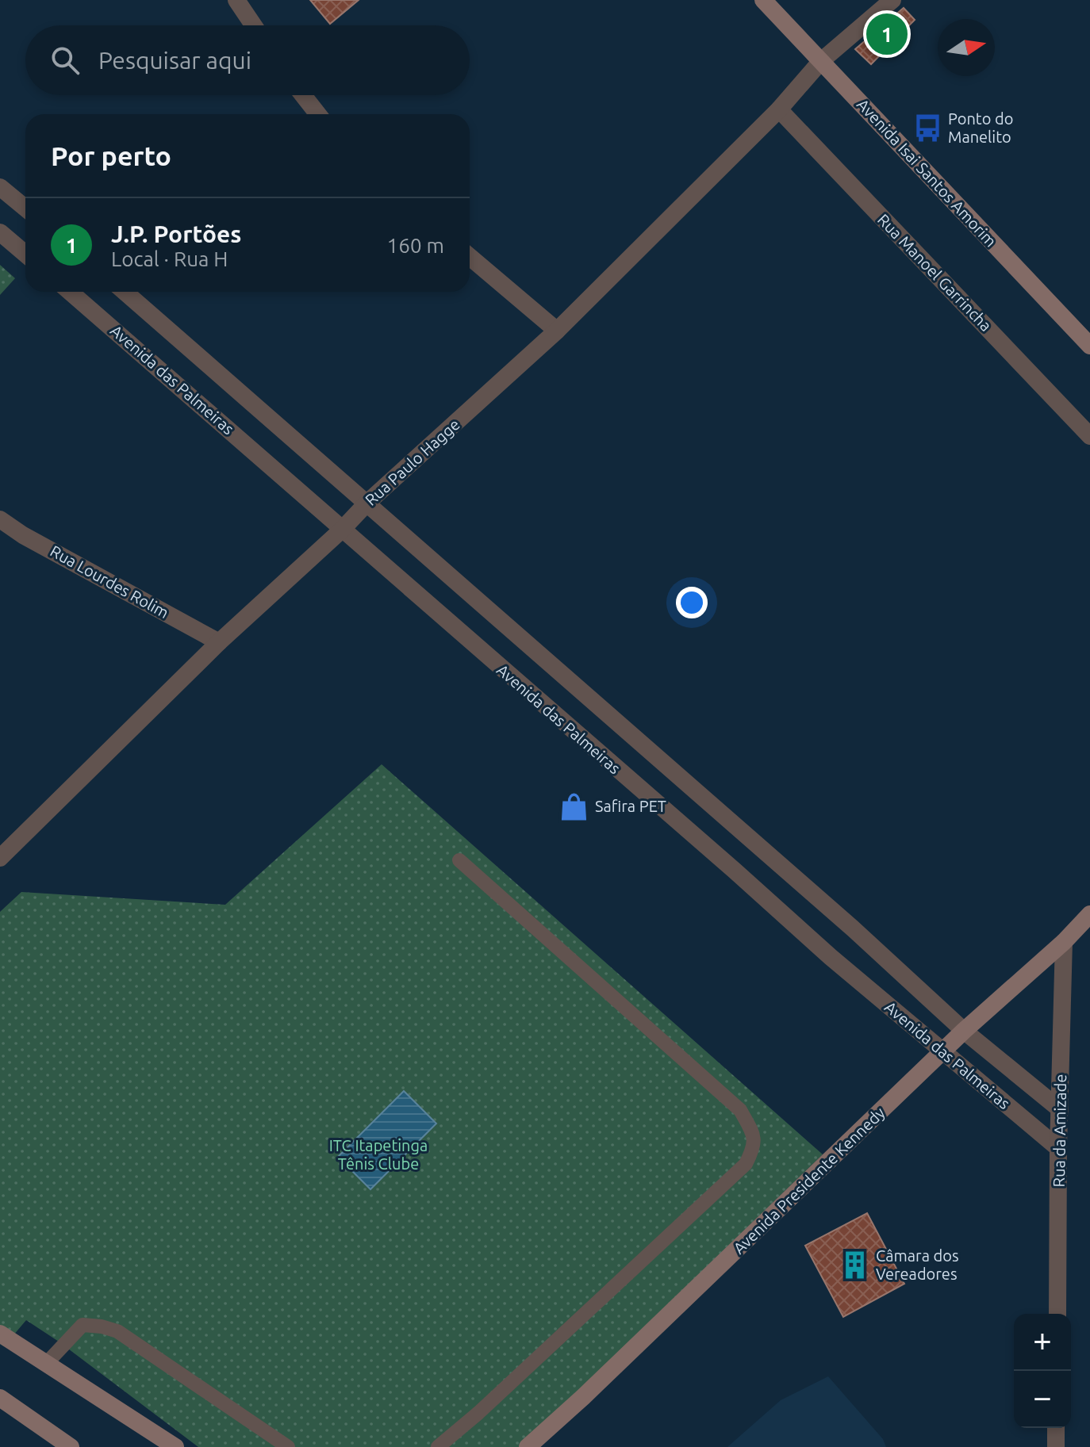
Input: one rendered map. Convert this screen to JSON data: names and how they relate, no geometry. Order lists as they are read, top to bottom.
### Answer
{
  "streets": {
    "main road": ["Avenida Isai Santos Amorim", "Avenida Presidente Kennedy"],
    "street": [
      "Rua Manoel Garrincha",
      "Avenida das Palmeiras",
      "Rua Paulo Hagge",
      "Rua Lourdes Rolim",
      "Rua da Amizade"
    ]
  },
  "crossings": [
    ["Avenida Isai Santos Amorim", "Rua Paulo Hagge"],
    ["Rua Manoel Garrincha", "Rua Paulo Hagge"],
    ["Avenida das Palmeiras", "Rua Paulo Hagge"],
    ["Avenida das Palmeiras", "Rua da Amizade"],
    ["Avenida das Palmeiras", "Avenida Presidente Kennedy"],
    ["Rua Paulo Hagge", "Rua Lourdes Rolim"],
    ["Rua da Amizade", "Avenida Presidente Kennedy"]
  ],
  "parks": ["ITC Itapetinga Tênis Clube"],
  "places": {
    "bus stop": ["Ponto do Manelito"],
    "shop": ["Safira PET"],
    "building": ["Câmara dos Vereadores"]
  },
  "north": "right",
  "page": {
    "pins": "1",
    "search": "Pesquisar aqui",
    "heading": "Por perto",
    "list": [
      {
        "mark": "1",
        "name": "J.P. Portões",
        "note": "Local · Rua H",
        "value": "160 m"
      }
    ],
    "map_buttons": ["+", "−"]
  }
}
